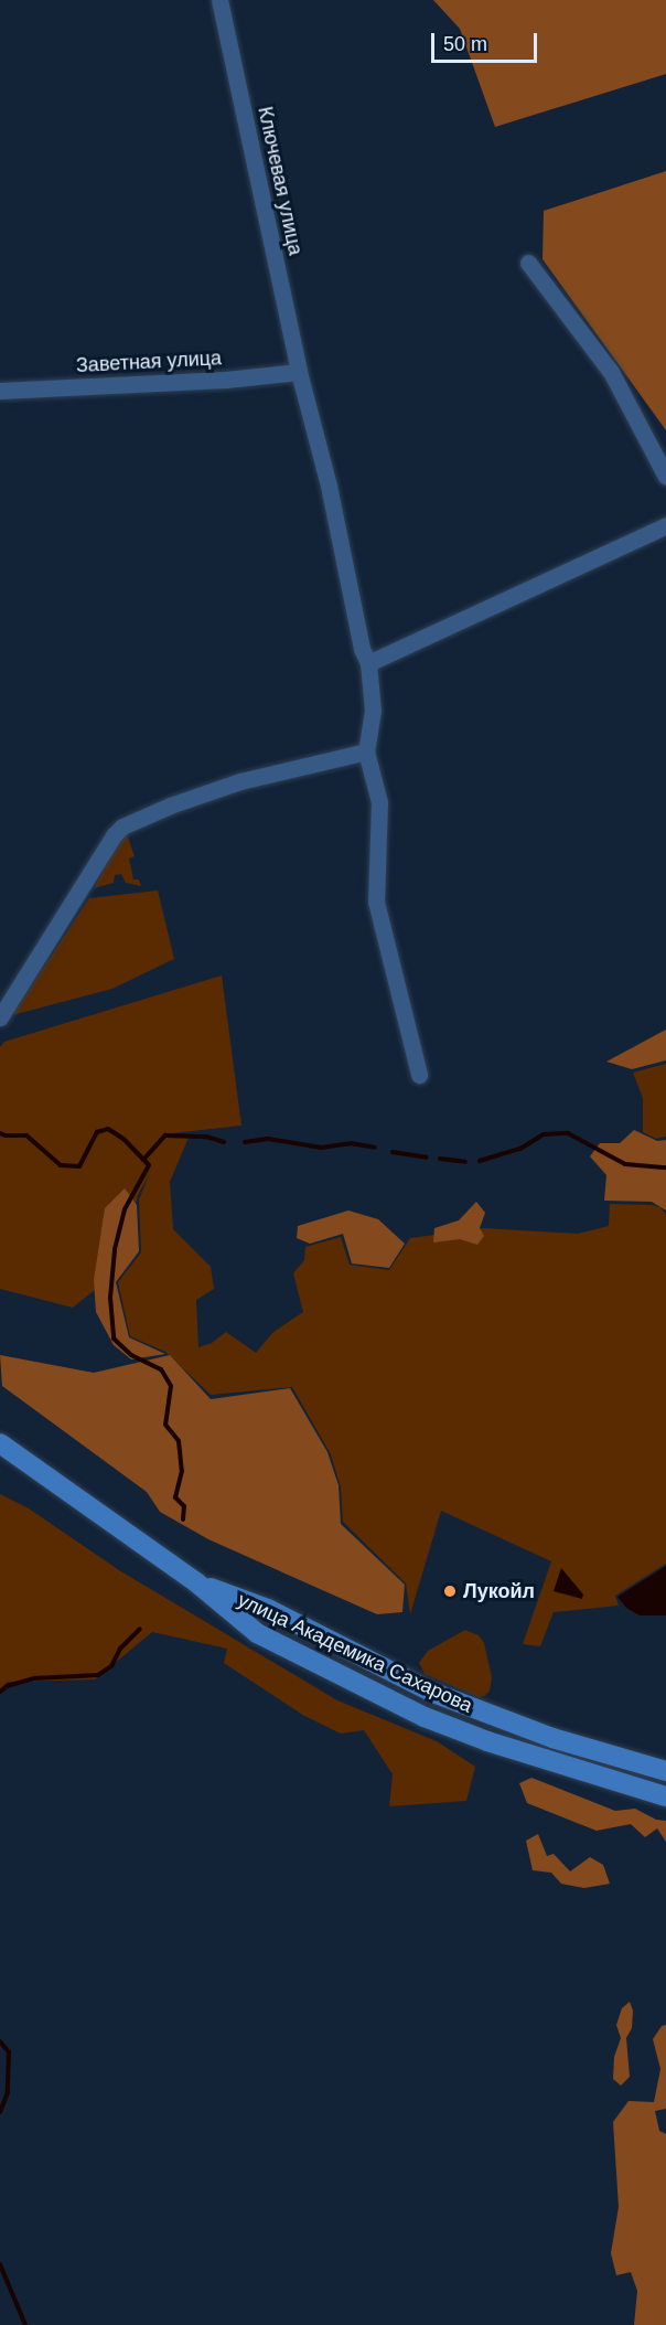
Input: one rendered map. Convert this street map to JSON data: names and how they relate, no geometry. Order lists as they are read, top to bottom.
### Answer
{
  "streets": {
    "main road": ["улица Академика Сахарова"],
    "street": ["Ключевая улица", "Заветная улица"]
  },
  "crossings": [
    ["Ключевая улица", "Заветная улица"]
  ],
  "places": ["Лукойл"],
  "scale_bar": "50 m"
}
